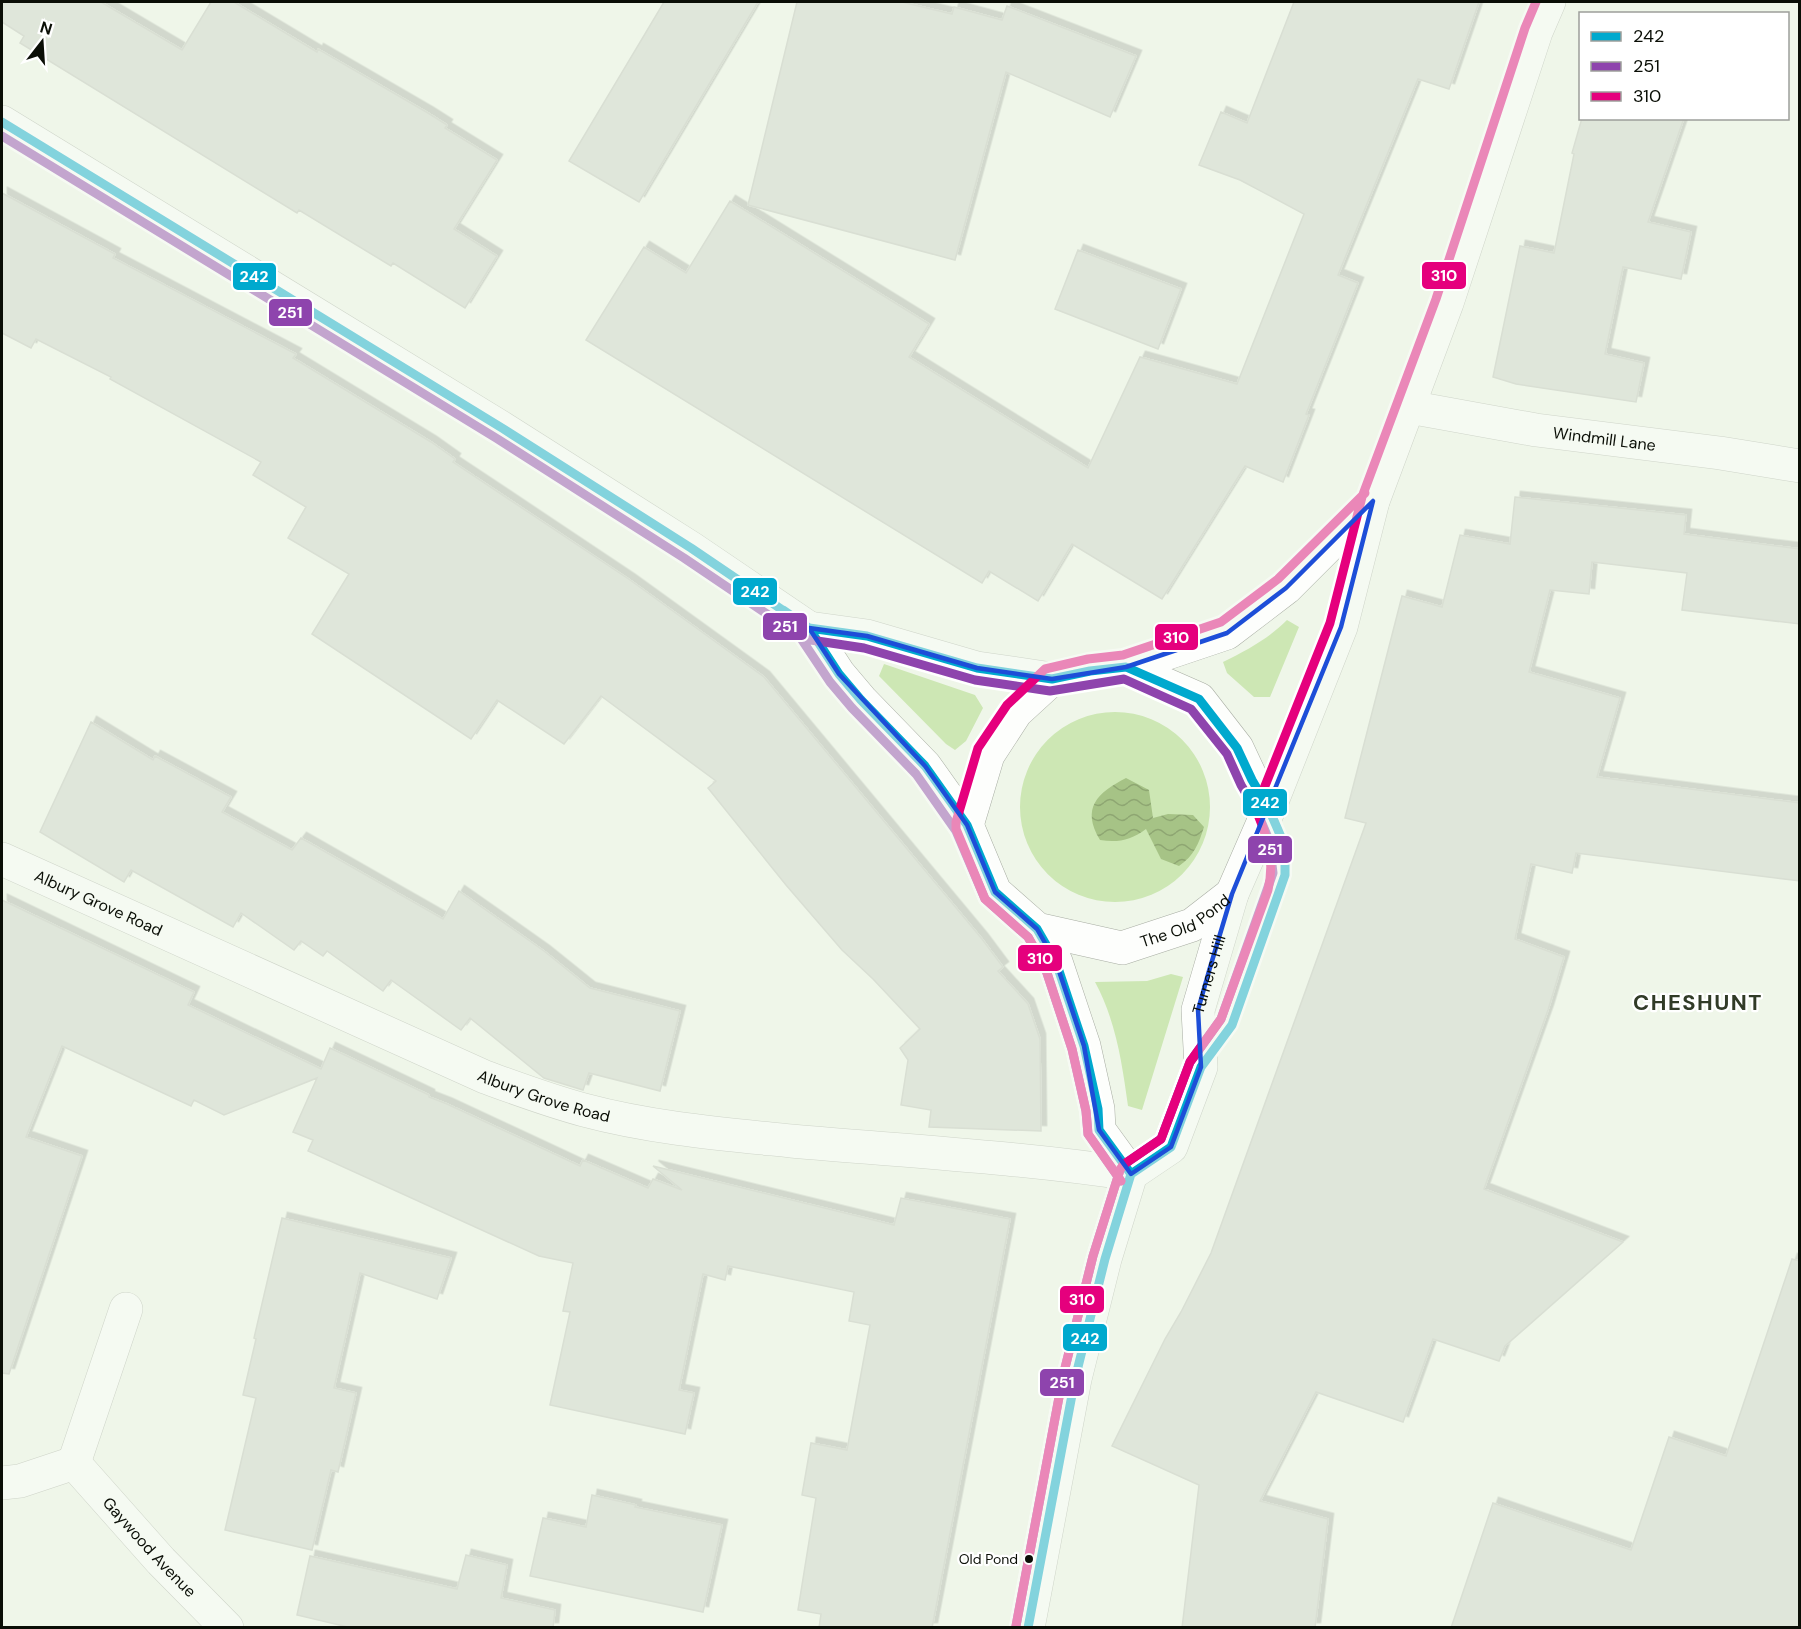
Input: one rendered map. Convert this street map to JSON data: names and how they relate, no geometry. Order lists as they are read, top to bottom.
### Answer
{
  "streets": {
    "main road": [
      "Windmill Lane",
      "Albury Grove Road",
      "The Old Pond",
      "Turners Hill",
      "Gaywood Avenue"
    ]
  },
  "crossings": [
    ["Albury Grove Road", "Turners Hill"],
    ["The Old Pond", "Turners Hill"]
  ],
  "districts": ["CHESHUNT"],
  "places": ["Old Pond"],
  "lines": ["transit line 310", "transit line 242", "transit line 251"],
  "legend": ["242", "251", "310"],
  "north": "top"
}
